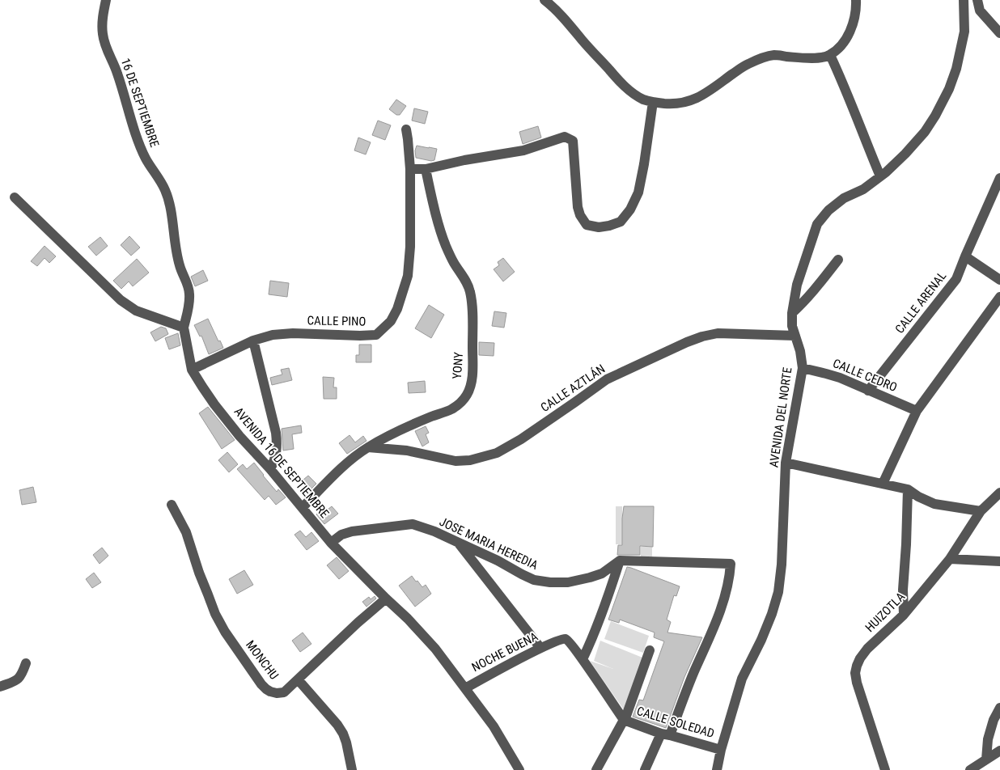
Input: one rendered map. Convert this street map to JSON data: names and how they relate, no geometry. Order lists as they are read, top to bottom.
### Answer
{
  "streets": {
    "street": [
      "16 DE SEPTIEMBRE",
      "CALLE ARENAL",
      "CALLE PINO",
      "YONY",
      "CALLE CEDRO",
      "CALLE AZTLÁN",
      "AVENIDA DEL NORTE",
      "AVENIDA 16 DE SEPTIEMBRE",
      "JOSE MARIA HEREDIA",
      "HUIZOTLA",
      "NOCHE BUENA",
      "MONCHU",
      "CALLE SOLEDAD"
    ]
  },
  "crossings": [
    ["16 DE SEPTIEMBRE", "AVENIDA 16 DE SEPTIEMBRE"],
    ["CALLE ARENAL", "CALLE CEDRO"],
    ["CALLE PINO", "AVENIDA 16 DE SEPTIEMBRE"],
    ["YONY", "CALLE AZTLÁN"],
    ["YONY", "AVENIDA 16 DE SEPTIEMBRE"],
    ["CALLE CEDRO", "AVENIDA DEL NORTE"],
    ["CALLE AZTLÁN", "AVENIDA DEL NORTE"],
    ["AVENIDA DEL NORTE", "CALLE SOLEDAD"],
    ["AVENIDA 16 DE SEPTIEMBRE", "JOSE MARIA HEREDIA"],
    ["AVENIDA 16 DE SEPTIEMBRE", "NOCHE BUENA"],
    ["AVENIDA 16 DE SEPTIEMBRE", "MONCHU"]
  ]
}
